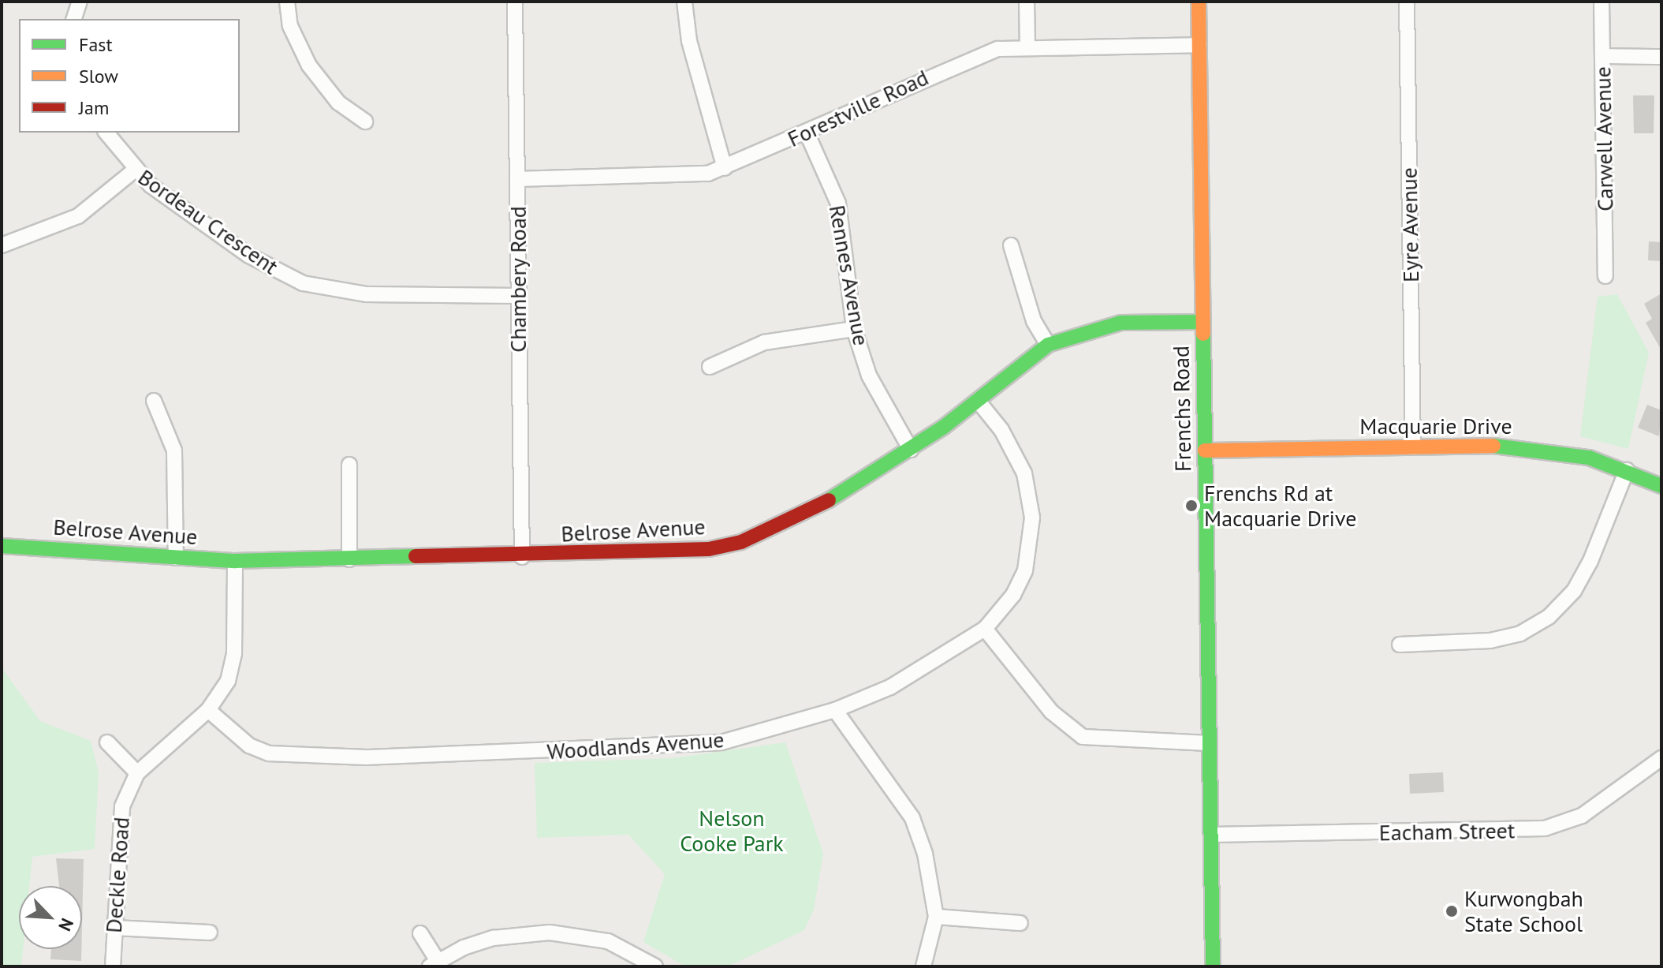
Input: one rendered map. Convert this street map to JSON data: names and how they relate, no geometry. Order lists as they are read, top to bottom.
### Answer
{
  "streets": {
    "street": [
      "Forestville Road",
      "Carwell Avenue",
      "Bordeau Crescent",
      "Eyre Avenue",
      "Rennes Avenue",
      "Chambery Road",
      "Frenchs Road",
      "Macquarie Drive",
      "Belrose Avenue",
      "Woodlands Avenue",
      "Eacham Street",
      "Deckle Road"
    ]
  },
  "crossings": [
    ["Forestville Road", "Rennes Avenue"],
    ["Forestville Road", "Chambery Road"],
    ["Forestville Road", "Frenchs Road"],
    ["Bordeau Crescent", "Chambery Road"],
    ["Eyre Avenue", "Macquarie Drive"],
    ["Rennes Avenue", "Belrose Avenue"],
    ["Chambery Road", "Belrose Avenue"],
    ["Frenchs Road", "Macquarie Drive"],
    ["Frenchs Road", "Belrose Avenue"],
    ["Frenchs Road", "Eacham Street"],
    ["Belrose Avenue", "Woodlands Avenue"],
    ["Belrose Avenue", "Deckle Road"],
    ["Woodlands Avenue", "Deckle Road"]
  ],
  "parks": ["Nelson Cooke Park"],
  "places": ["Frenchs Rd at Macquarie Drive", "Kurwongbah State School"],
  "legend": ["Fast", "Slow", "Jam"],
  "north": "bottom right"
}
